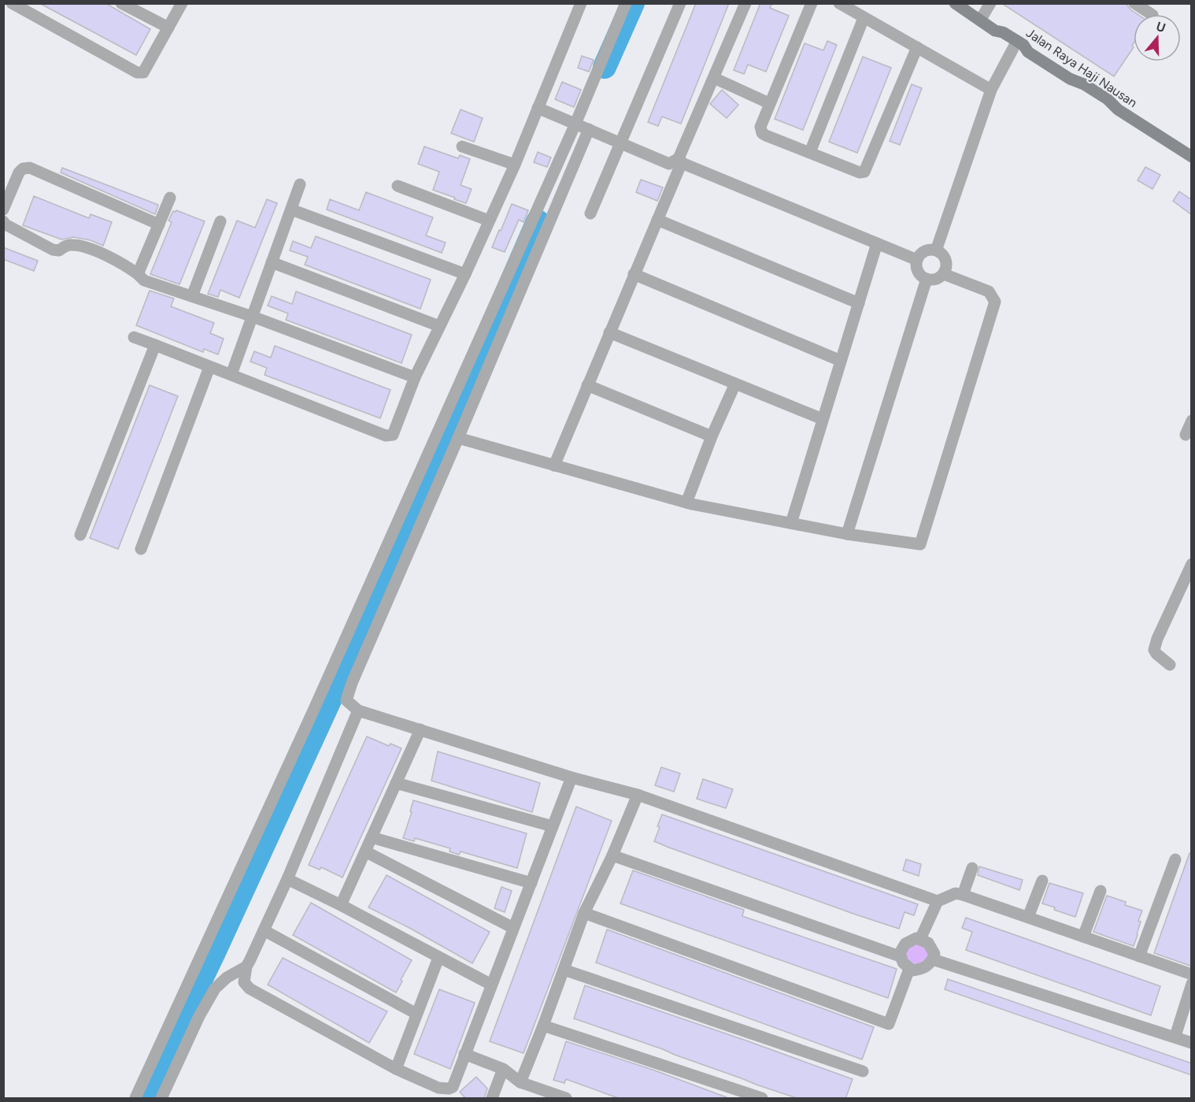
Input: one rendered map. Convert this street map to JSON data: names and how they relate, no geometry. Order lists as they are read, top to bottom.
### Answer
{
  "streets": {
    "street": ["Jalan Raya Haji Nausan"]
  },
  "north": "top"
}
